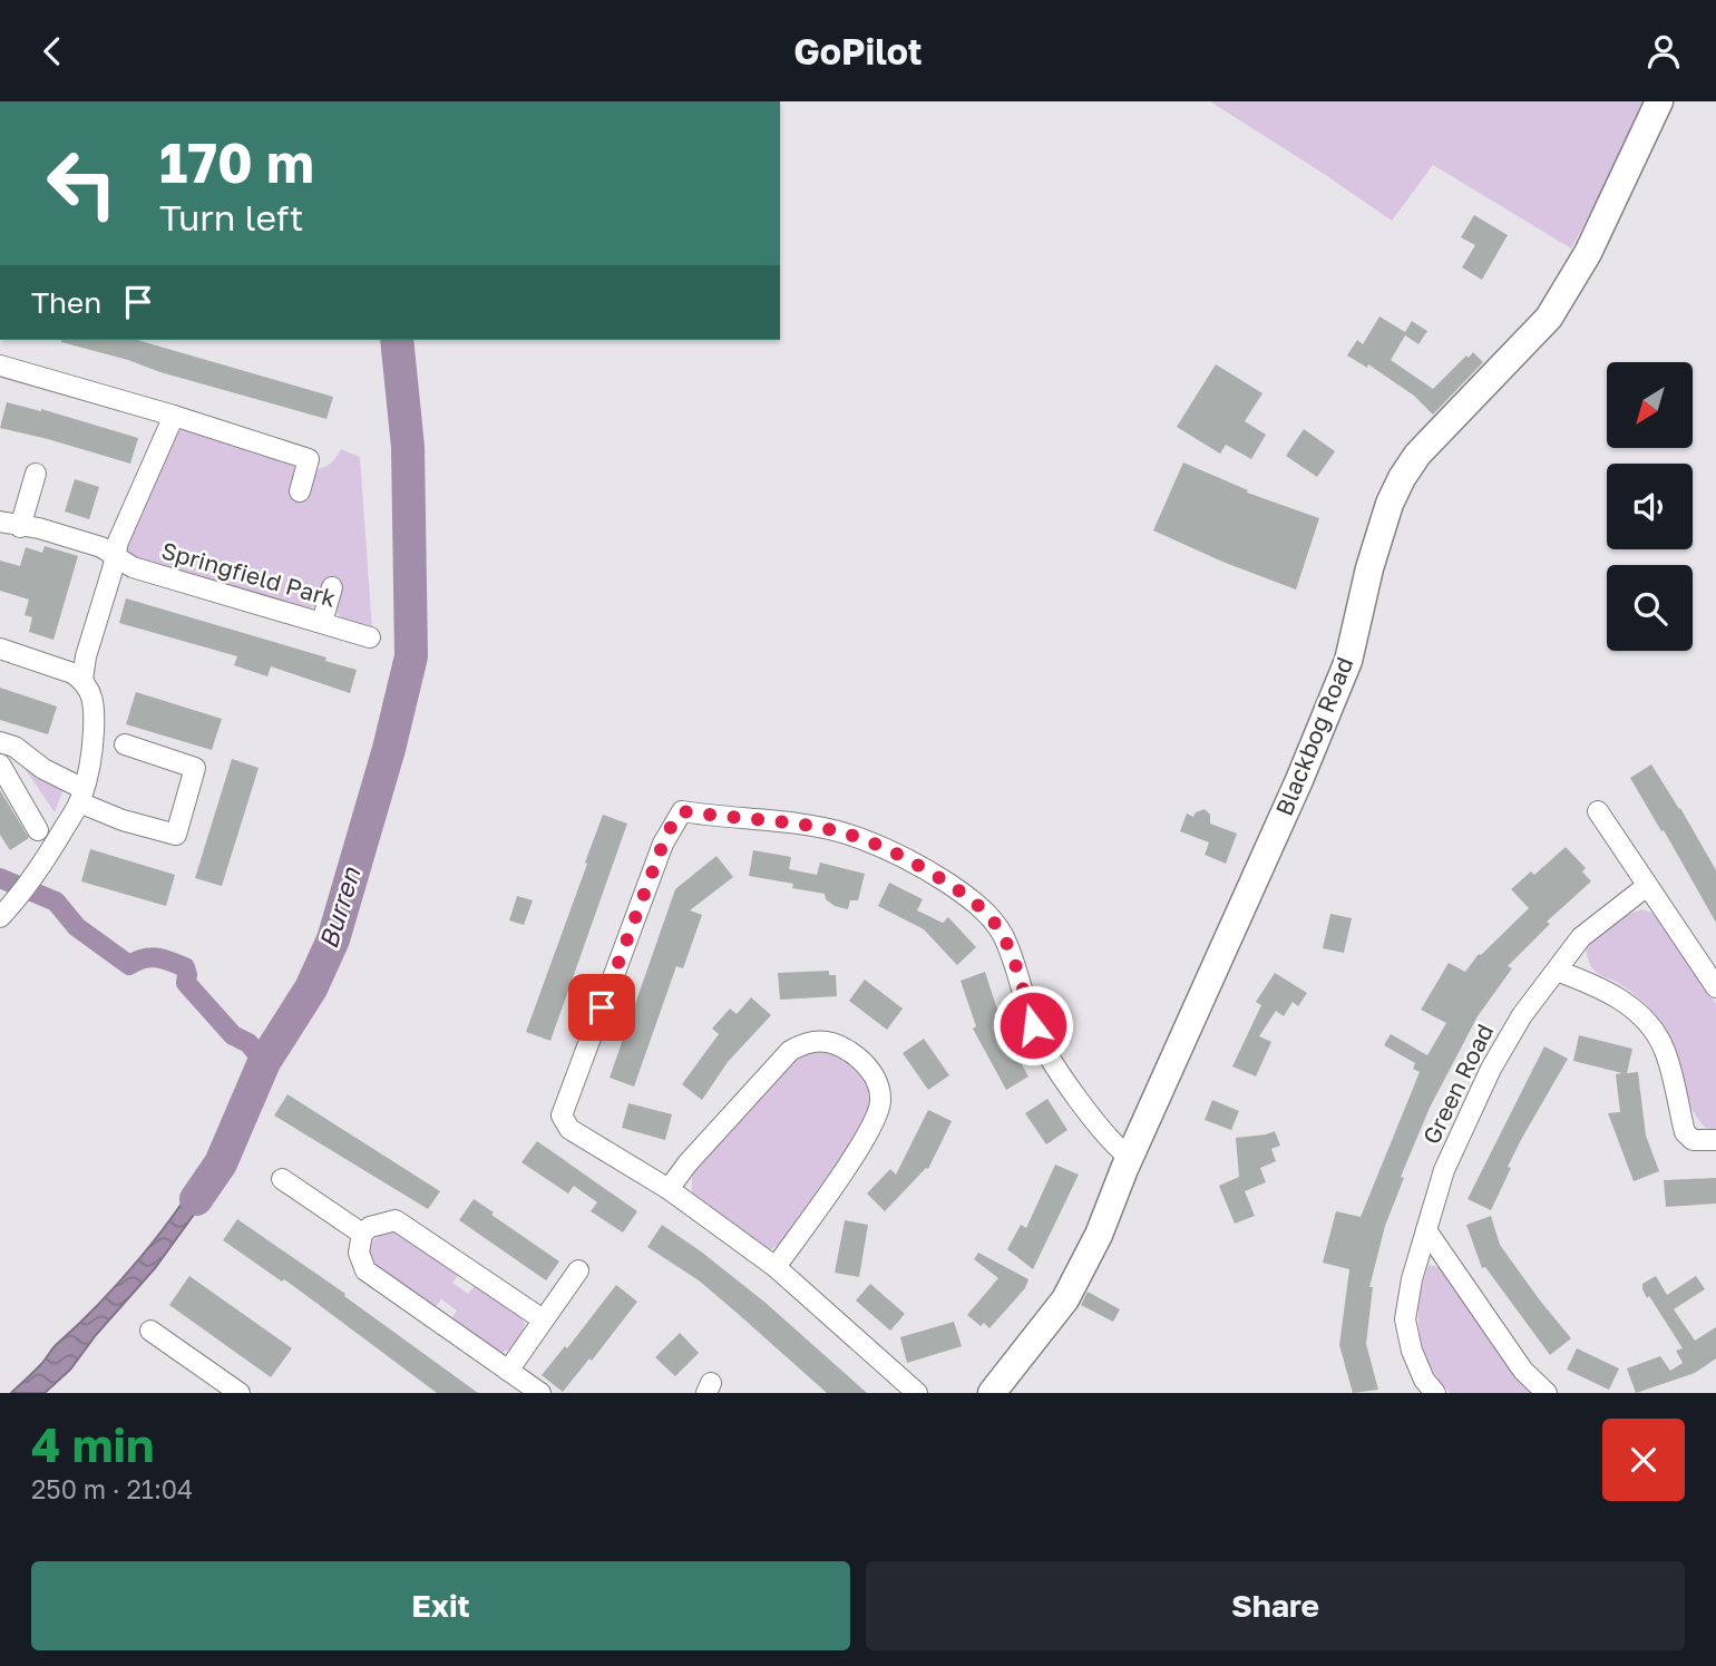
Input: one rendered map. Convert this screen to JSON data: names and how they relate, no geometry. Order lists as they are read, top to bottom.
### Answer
{
  "streets": {
    "street": ["Springfield Park", "Blackbog Road", "Green Road"]
  },
  "water": ["Burren"],
  "north": "bottom left",
  "page": {
    "header": "GoPilot",
    "turn": ["170 m", "Turn left"],
    "then": "Then",
    "heading": ["4 min", "250 m · 21:04"],
    "buttons": ["Exit", "Share"]
  }
}
